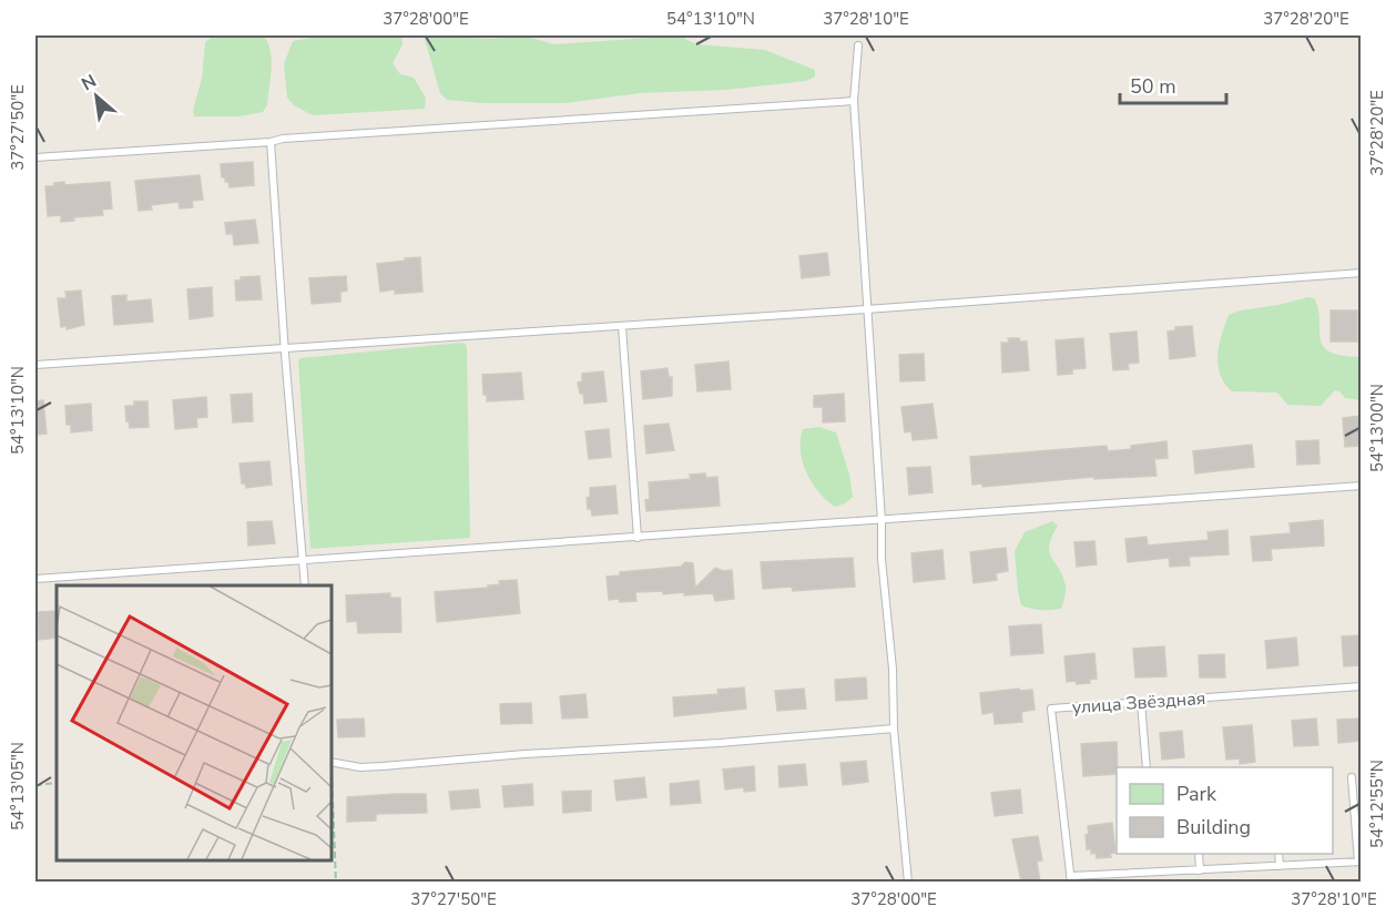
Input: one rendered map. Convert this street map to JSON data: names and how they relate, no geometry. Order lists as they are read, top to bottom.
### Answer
{
  "streets": {
    "lane": ["улица Звёздная"]
  },
  "legend": ["Park", "Building"],
  "scale_bar": "50 m",
  "north": "top left",
  "coordinates": [
    "37°28'00\"E",
    "54°13'10\"N",
    "37°28'10\"E",
    "37°28'20\"E",
    "37°27'50\"E",
    "54°13'00\"N",
    "54°13'05\"N",
    "54°12'55\"N"
  ]
}
